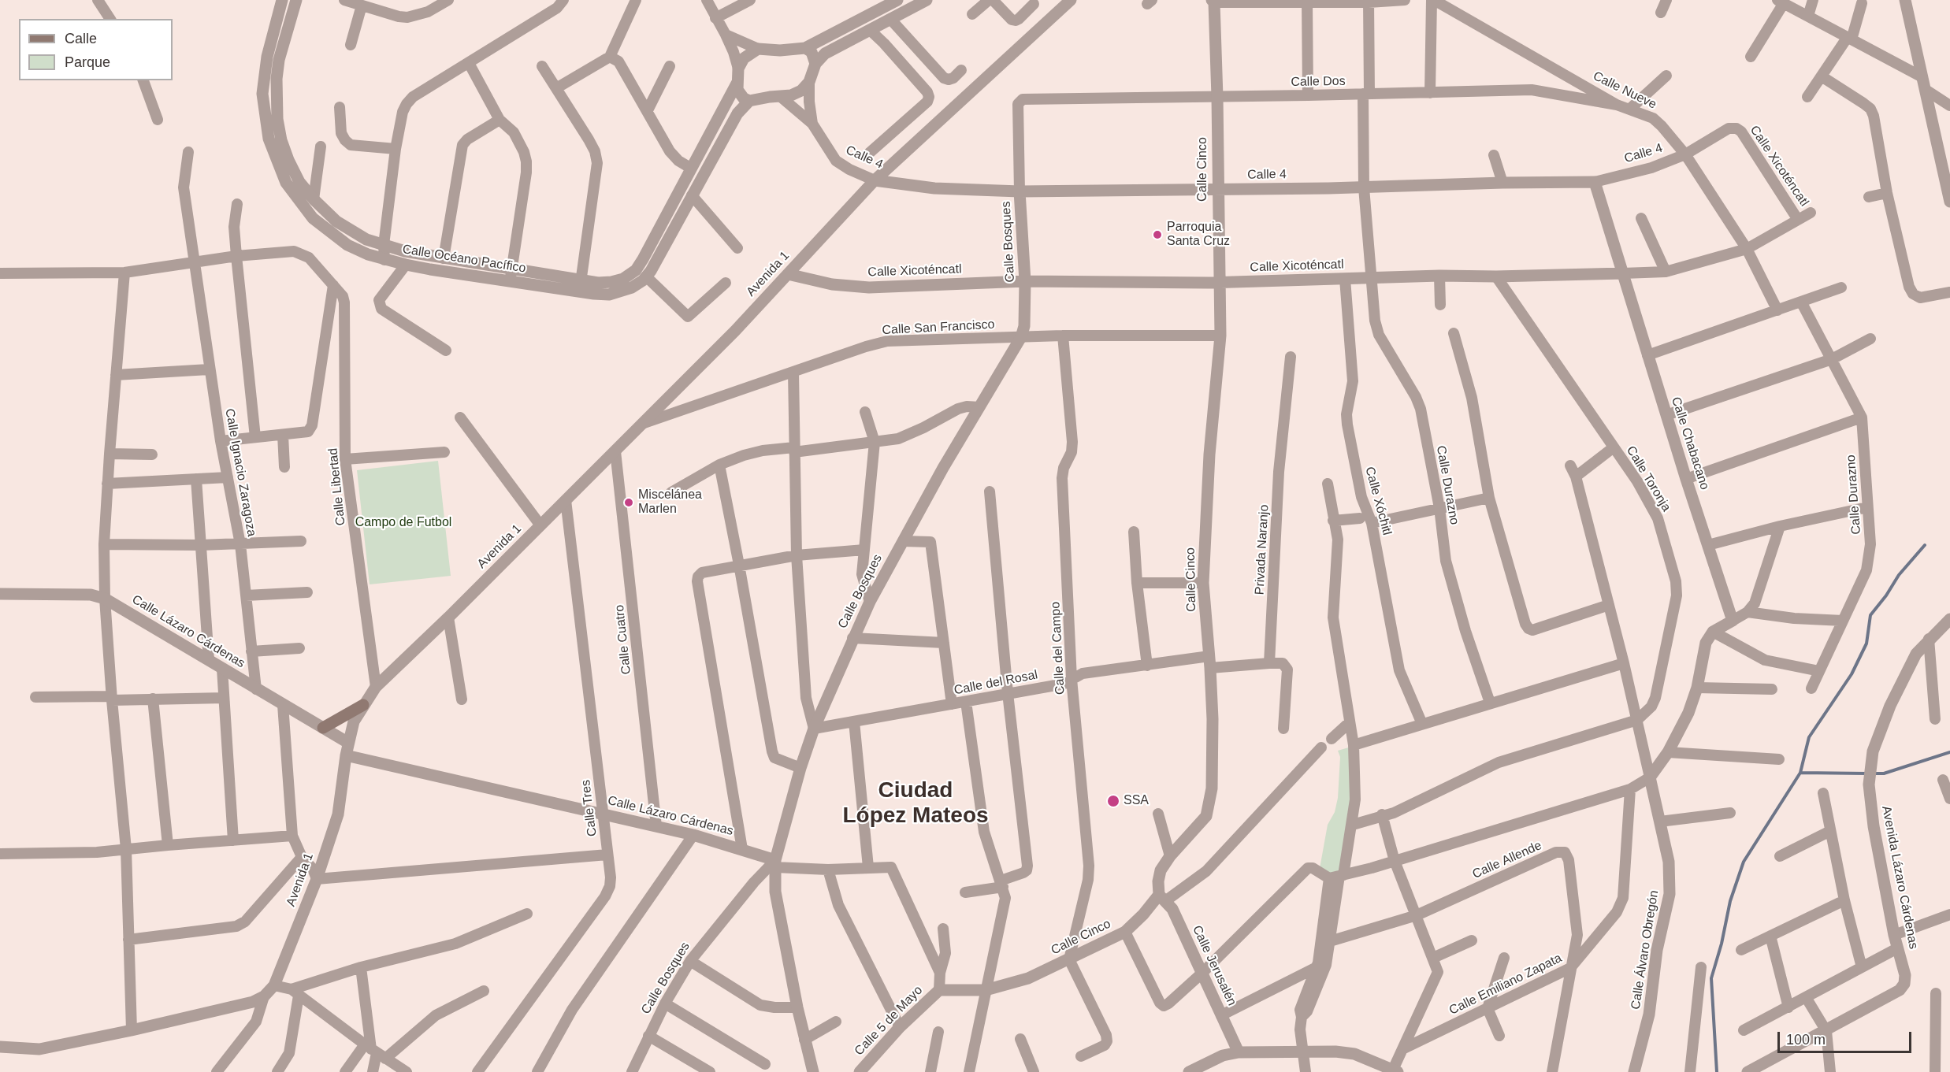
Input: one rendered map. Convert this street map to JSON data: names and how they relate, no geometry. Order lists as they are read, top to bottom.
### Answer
{
  "streets": {
    "street": [
      "Calle Dos",
      "Calle Nueve",
      "Calle 4",
      "Calle Xicoténcatl",
      "Calle Cinco",
      "Calle Bosques",
      "Calle Océano Pacífico",
      "Avenida 1",
      "Calle San Francisco",
      "Calle Chabacano",
      "Calle Ignacio Zaragoza",
      "Calle Toronja",
      "Calle Durazno",
      "Calle Libertad",
      "Calle Xóchitl",
      "Privada Naranjo",
      "Calle Lázaro Cárdenas",
      "Calle Cuatro",
      "Calle del Campo",
      "Calle del Rosal",
      "Calle Tres",
      "Calle Allende",
      "Avenida Lázaro Cárdenas",
      "Calle Álvaro Obregón",
      "Calle Jerusalén",
      "Calle Emiliano Zapata",
      "Calle 5 de Mayo"
    ]
  },
  "crossings": [
    ["Calle Dos", "Calle Nueve"],
    ["Calle Dos", "Calle Cinco"],
    ["Calle Dos", "Calle Bosques"],
    ["Calle Dos", "Calle Durazno"],
    ["Calle Nueve", "Calle 4"],
    ["Calle Nueve", "Calle Xicoténcatl"],
    ["Calle 4", "Calle Xicoténcatl"],
    ["Calle 4", "Calle Cinco"],
    ["Calle 4", "Calle Bosques"],
    ["Calle 4", "Calle Océano Pacífico"],
    ["Calle 4", "Avenida 1"],
    ["Calle 4", "Calle Chabacano"],
    ["Calle 4", "Calle Durazno"],
    ["Calle Xicoténcatl", "Calle Cinco"],
    ["Calle Xicoténcatl", "Calle Bosques"],
    ["Calle Xicoténcatl", "Avenida 1"],
    ["Calle Xicoténcatl", "Calle Chabacano"],
    ["Calle Xicoténcatl", "Calle Toronja"],
    ["Calle Xicoténcatl", "Calle Durazno"],
    ["Calle Xicoténcatl", "Calle Xóchitl"],
    ["Calle Cinco", "Calle San Francisco"],
    ["Calle Cinco", "Calle del Campo"],
    ["Calle Cinco", "Calle del Rosal"],
    ["Calle Cinco", "Calle Jerusalén"],
    ["Calle Cinco", "Calle 5 de Mayo"],
    ["Calle Bosques", "Calle San Francisco"],
    ["Calle Bosques", "Calle Lázaro Cárdenas"],
    ["Calle Bosques", "Calle del Rosal"],
    ["Avenida 1", "Calle San Francisco"],
    ["Avenida 1", "Calle Libertad"],
    ["Avenida 1", "Calle Lázaro Cárdenas"],
    ["Avenida 1", "Calle Cuatro"],
    ["Avenida 1", "Calle Tres"],
    ["Calle San Francisco", "Calle del Campo"],
    ["Calle Ignacio Zaragoza", "Calle Lázaro Cárdenas"],
    ["Privada Naranjo", "Calle del Rosal"],
    ["Calle Lázaro Cárdenas", "Calle Cuatro"],
    ["Calle Lázaro Cárdenas", "Calle Tres"],
    ["Calle del Campo", "Calle del Rosal"],
    ["Calle Allende", "Calle Emiliano Zapata"]
  ],
  "districts": ["Ciudad López Mateos"],
  "parks": ["Campo de Futbol"],
  "places": ["Parroquia Santa Cruz", "Miscelánea Marlen", "SSA"],
  "legend": ["Calle", "Parque"],
  "scale_bar": "100 m"
}
